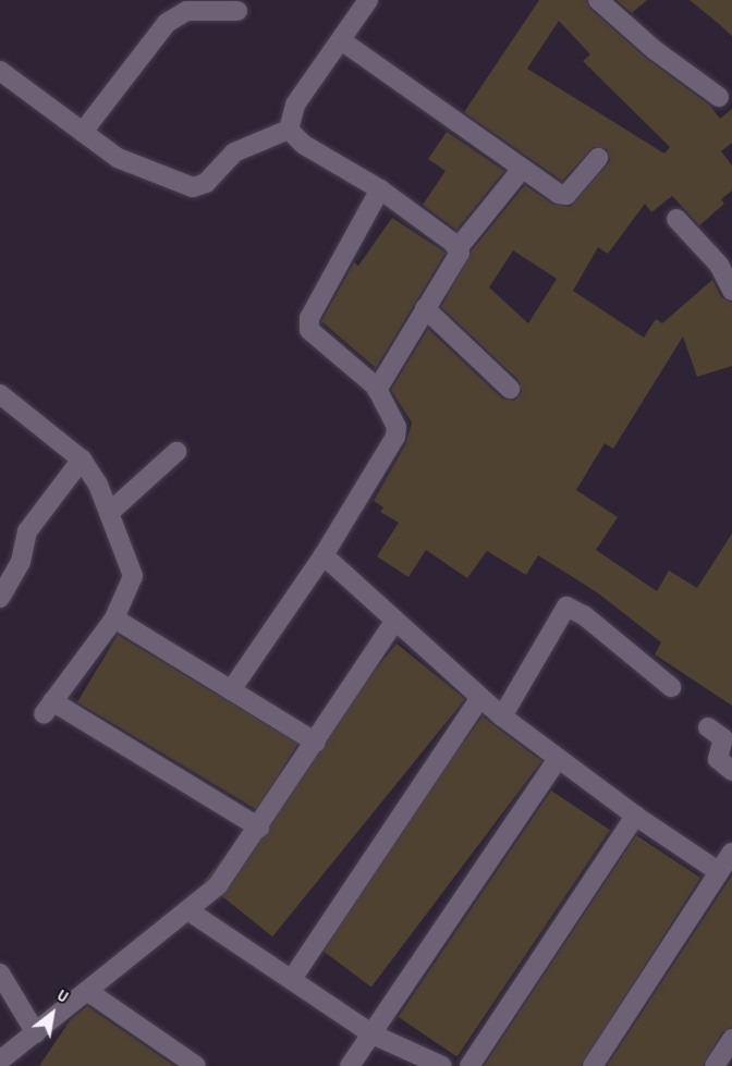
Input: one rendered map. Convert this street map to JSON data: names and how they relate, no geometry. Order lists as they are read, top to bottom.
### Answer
{
  "north": "top right"
}
